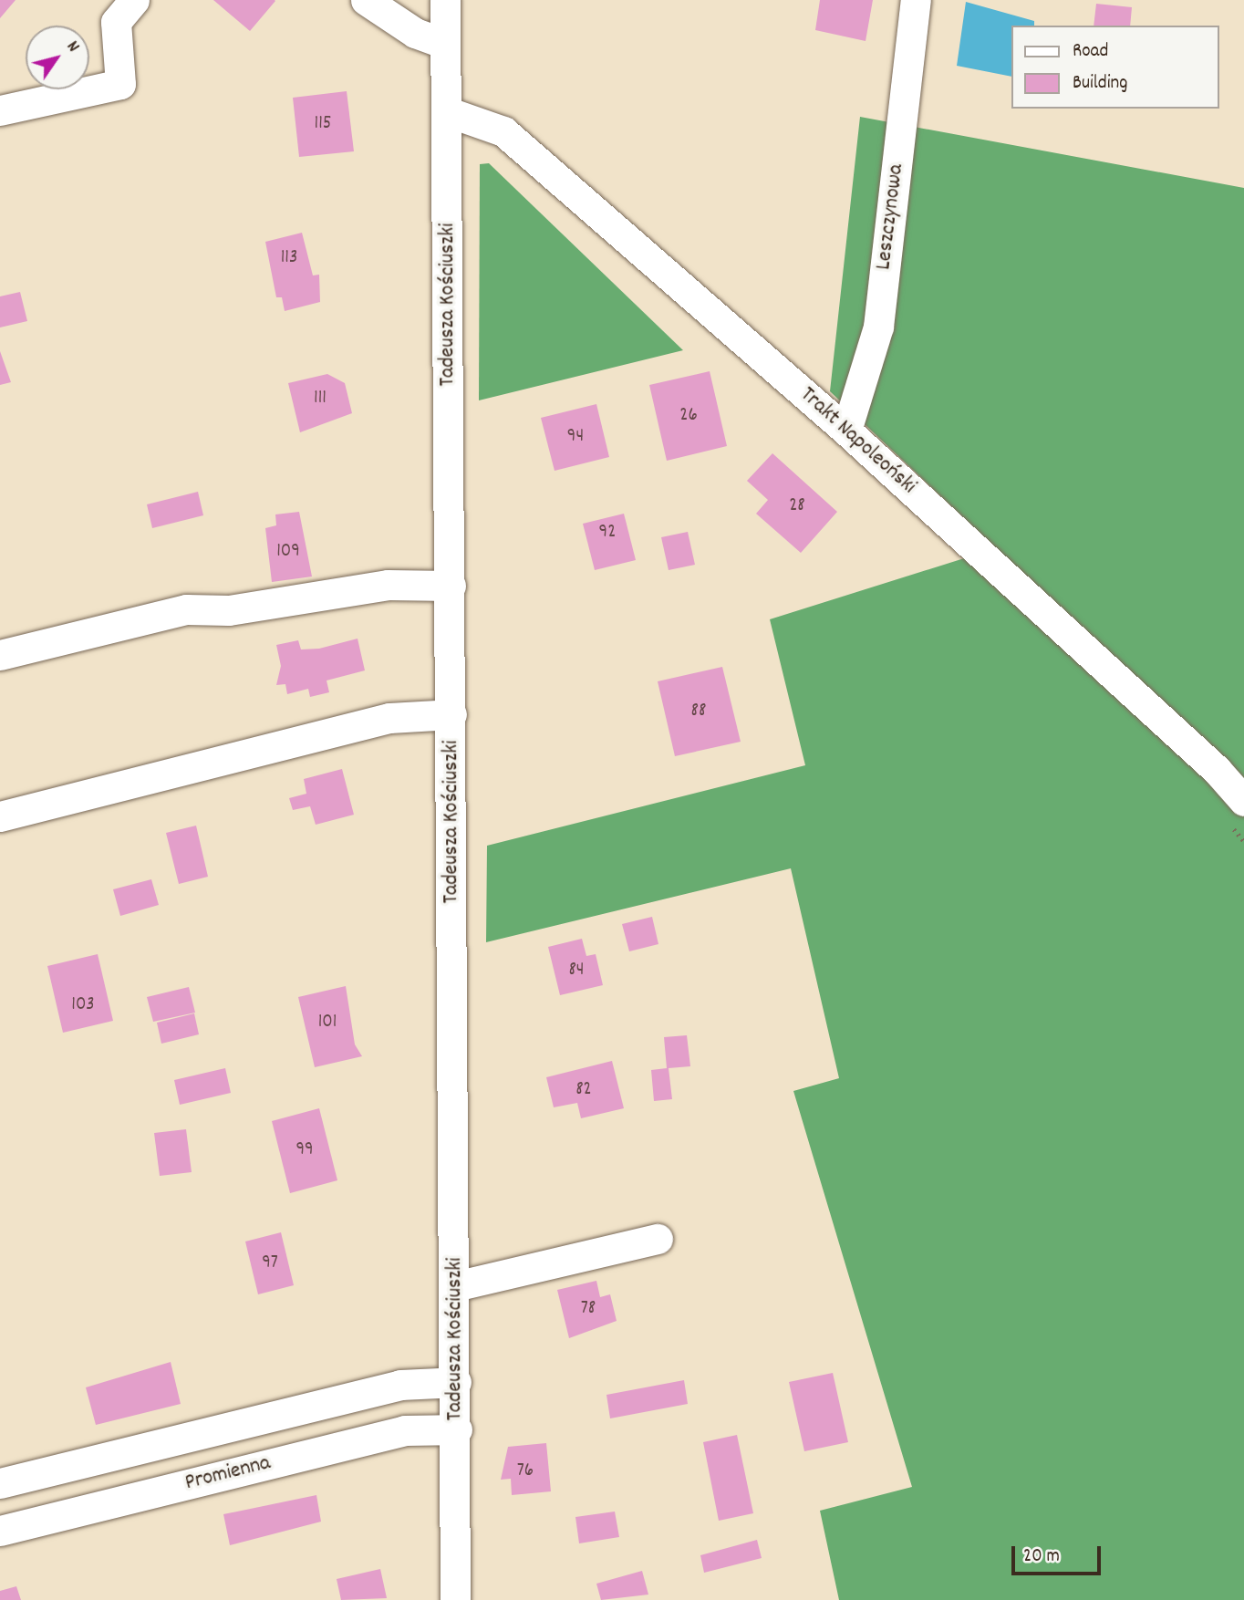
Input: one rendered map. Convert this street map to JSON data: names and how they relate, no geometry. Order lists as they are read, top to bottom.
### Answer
{
  "streets": {
    "street": [
      "Leszczynowa",
      "Tadeusza Kościuszki",
      "Trakt Napoleoński",
      "Promienna"
    ]
  },
  "crossings": [
    ["Leszczynowa", "Trakt Napoleoński"],
    ["Tadeusza Kościuszki", "Trakt Napoleoński"],
    ["Tadeusza Kościuszki", "Promienna"]
  ],
  "house_numbers": [
    "115",
    "113",
    "111",
    "26",
    "94",
    "28",
    "92",
    "109",
    "88",
    "84",
    "103",
    "101",
    "82",
    "99",
    "97",
    "78",
    "76"
  ],
  "legend": ["Road", "Building"],
  "scale_bar": "20 m",
  "north": "top right"
}
